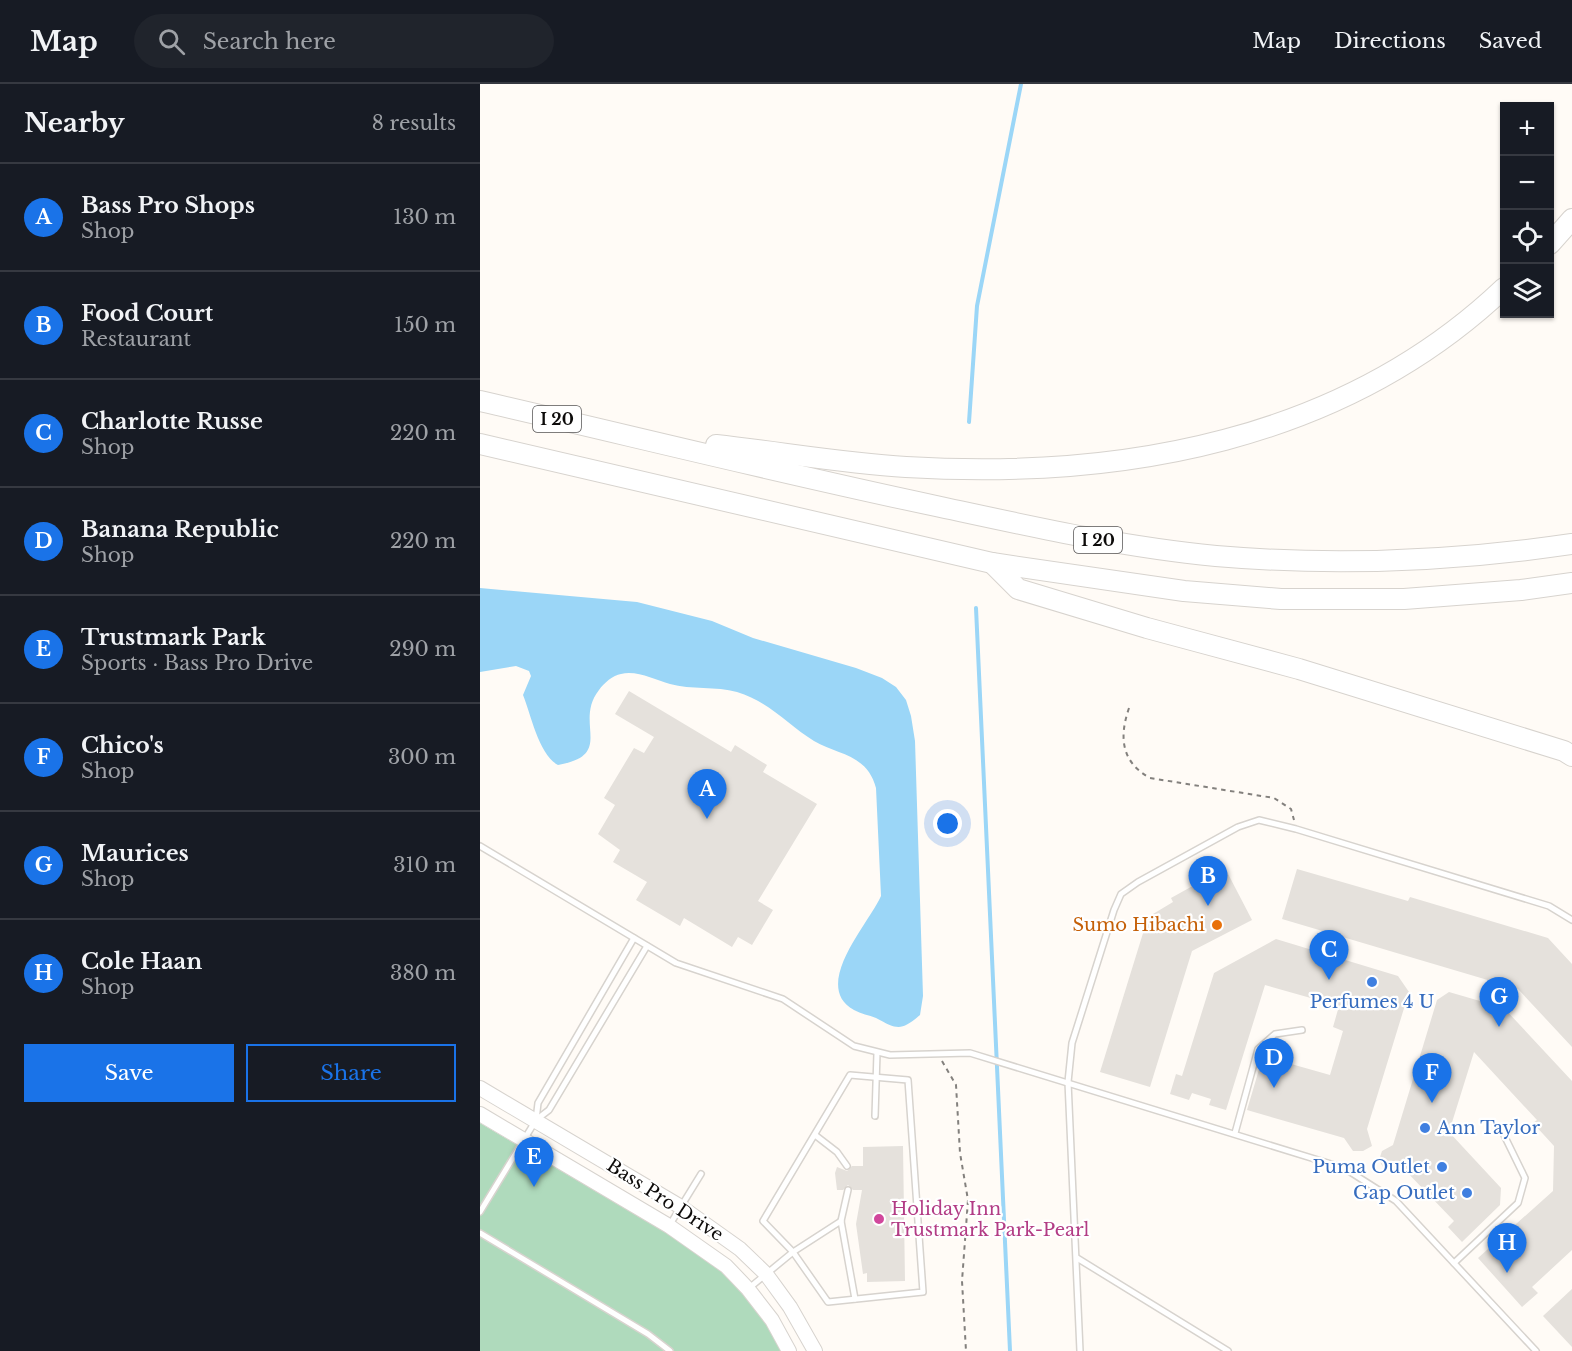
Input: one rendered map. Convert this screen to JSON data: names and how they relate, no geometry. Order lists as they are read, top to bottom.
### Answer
{
  "streets": {
    "highway": ["I 20"],
    "street": ["Bass Pro Drive"]
  },
  "places": [
    "Sumo Hibachi",
    "Perfumes 4 U",
    "Ann Taylor",
    "Puma Outlet",
    "Gap Outlet",
    "Holiday Inn Trustmark Park-Pearl"
  ],
  "page": {
    "header": "Map",
    "search": "Search here",
    "nav": ["Map", "Directions", "Saved"],
    "heading": ["Nearby", "8 results"],
    "map_buttons": ["+", "−"],
    "list": [
      {
        "mark": "A",
        "name": "Bass Pro Shops",
        "note": "Shop",
        "value": "130 m"
      },
      {
        "mark": "B",
        "name": "Food Court",
        "note": "Restaurant",
        "value": "150 m"
      },
      {
        "mark": "C",
        "name": "Charlotte Russe",
        "note": "Shop",
        "value": "220 m"
      },
      {
        "mark": "D",
        "name": "Banana Republic",
        "note": "Shop",
        "value": "220 m"
      },
      {
        "mark": "E",
        "name": "Trustmark Park",
        "note": "Sports · Bass Pro Drive",
        "value": "290 m"
      },
      {
        "mark": "F",
        "name": "Chico's",
        "note": "Shop",
        "value": "300 m"
      },
      {
        "mark": "G",
        "name": "Maurices",
        "note": "Shop",
        "value": "310 m"
      },
      {
        "mark": "H",
        "name": "Cole Haan",
        "note": "Shop",
        "value": "380 m"
      }
    ],
    "pins": [
      "A",
      "B",
      "C",
      "G",
      "D",
      "F",
      "E",
      "H"
    ],
    "buttons": ["Save", "Share"]
  }
}
